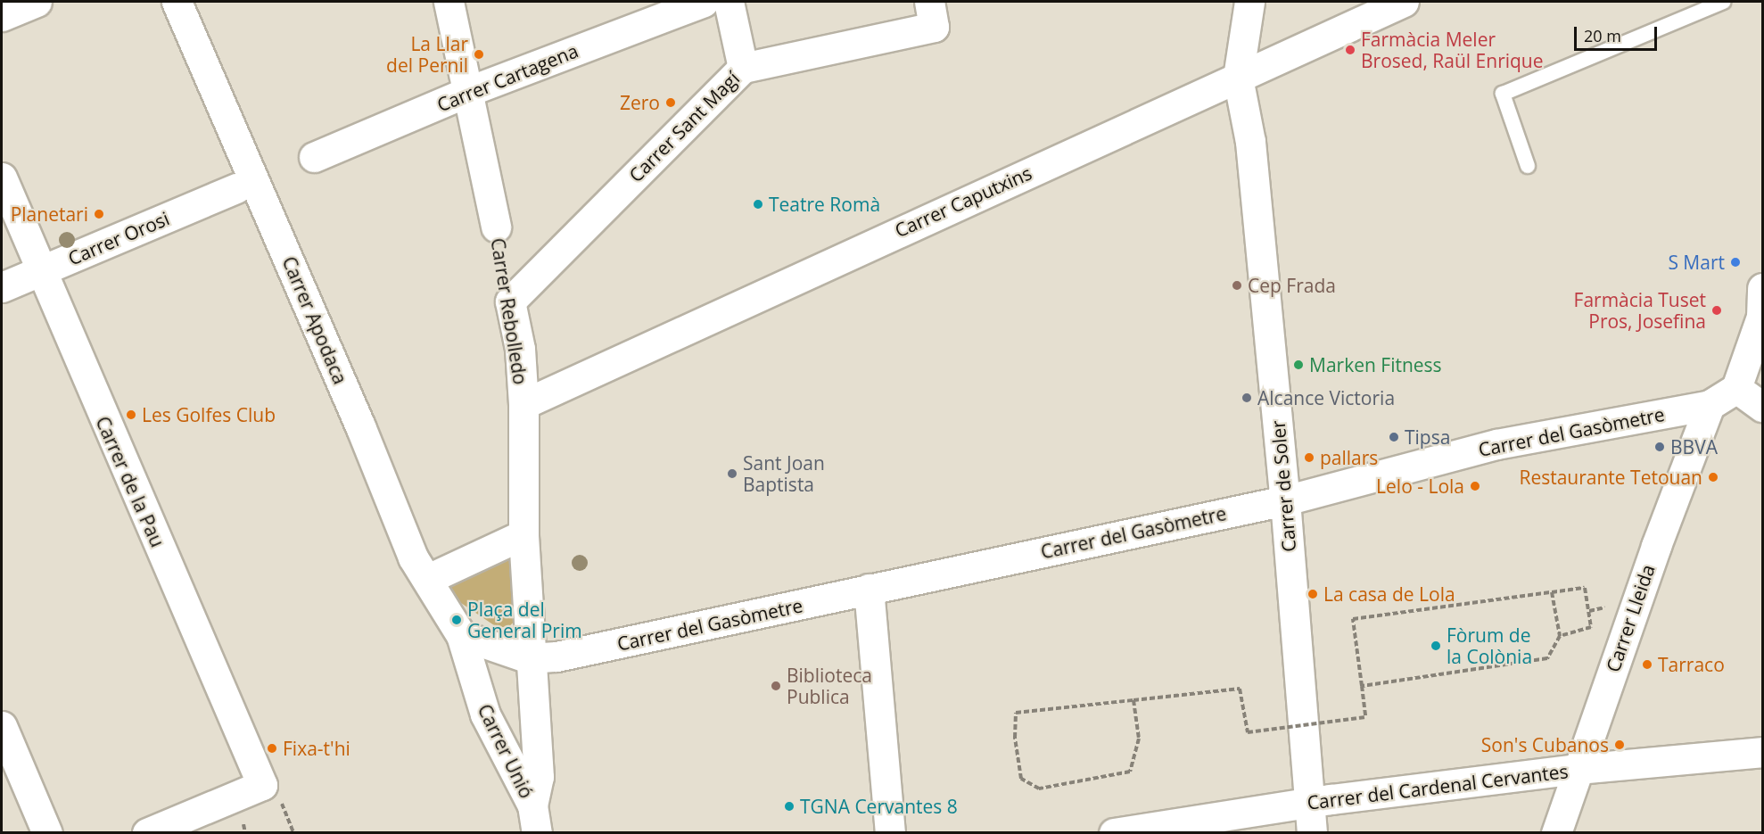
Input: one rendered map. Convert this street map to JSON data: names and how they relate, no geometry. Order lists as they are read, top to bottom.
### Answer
{
  "streets": {
    "street": [
      "Carrer Cartagena",
      "Carrer Sant Magí",
      "Carrer Caputxins",
      "Carrer Orosi",
      "Carrer Rebolledo",
      "Carrer Apodaca",
      "Carrer del Gasòmetre",
      "Carrer de la Pau",
      "Carrer de Soler",
      "Carrer Lleida",
      "Carrer Unió",
      "Carrer del Cardenal Cervantes"
    ]
  },
  "crossings": [
    ["Carrer Cartagena", "Carrer Rebolledo"],
    ["Carrer Sant Magí", "Carrer Rebolledo"],
    ["Carrer Caputxins", "Carrer Rebolledo"],
    ["Carrer Caputxins", "Carrer de Soler"],
    ["Carrer Orosi", "Carrer Apodaca"],
    ["Carrer Orosi", "Carrer de la Pau"],
    ["Carrer Rebolledo", "Carrer del Gasòmetre"],
    ["Carrer Rebolledo", "Carrer Unió"],
    ["Carrer Apodaca", "Carrer Unió"],
    ["Carrer del Gasòmetre", "Carrer de Soler"],
    ["Carrer del Gasòmetre", "Carrer Lleida"],
    ["Carrer del Gasòmetre", "Carrer Unió"],
    ["Carrer de Soler", "Carrer del Cardenal Cervantes"],
    ["Carrer Lleida", "Carrer del Cardenal Cervantes"]
  ],
  "places": [
    "Farmàcia Meler Brosed, Raül Enrique",
    "La Llar del Pernil",
    "Zero",
    "Teatre Romà",
    "Planetari",
    "S Mart",
    "Cep Frada",
    "Farmàcia Tuset Pros, Josefina",
    "Marken Fitness",
    "Alcance Victoria",
    "Les Golfes Club",
    "Tipsa",
    "BBVA",
    "pallars",
    "Sant Joan Baptista",
    "Restaurante Tetouan",
    "Lelo - Lola",
    "La casa de Lola",
    "Plaça del General Prim",
    "Fòrum de la Colònia",
    "Tarraco",
    "Biblioteca Publica",
    "Son's Cubanos",
    "Fixa-t'hi",
    "TGNA Cervantes 8"
  ],
  "scale_bar": "20 m"
}
